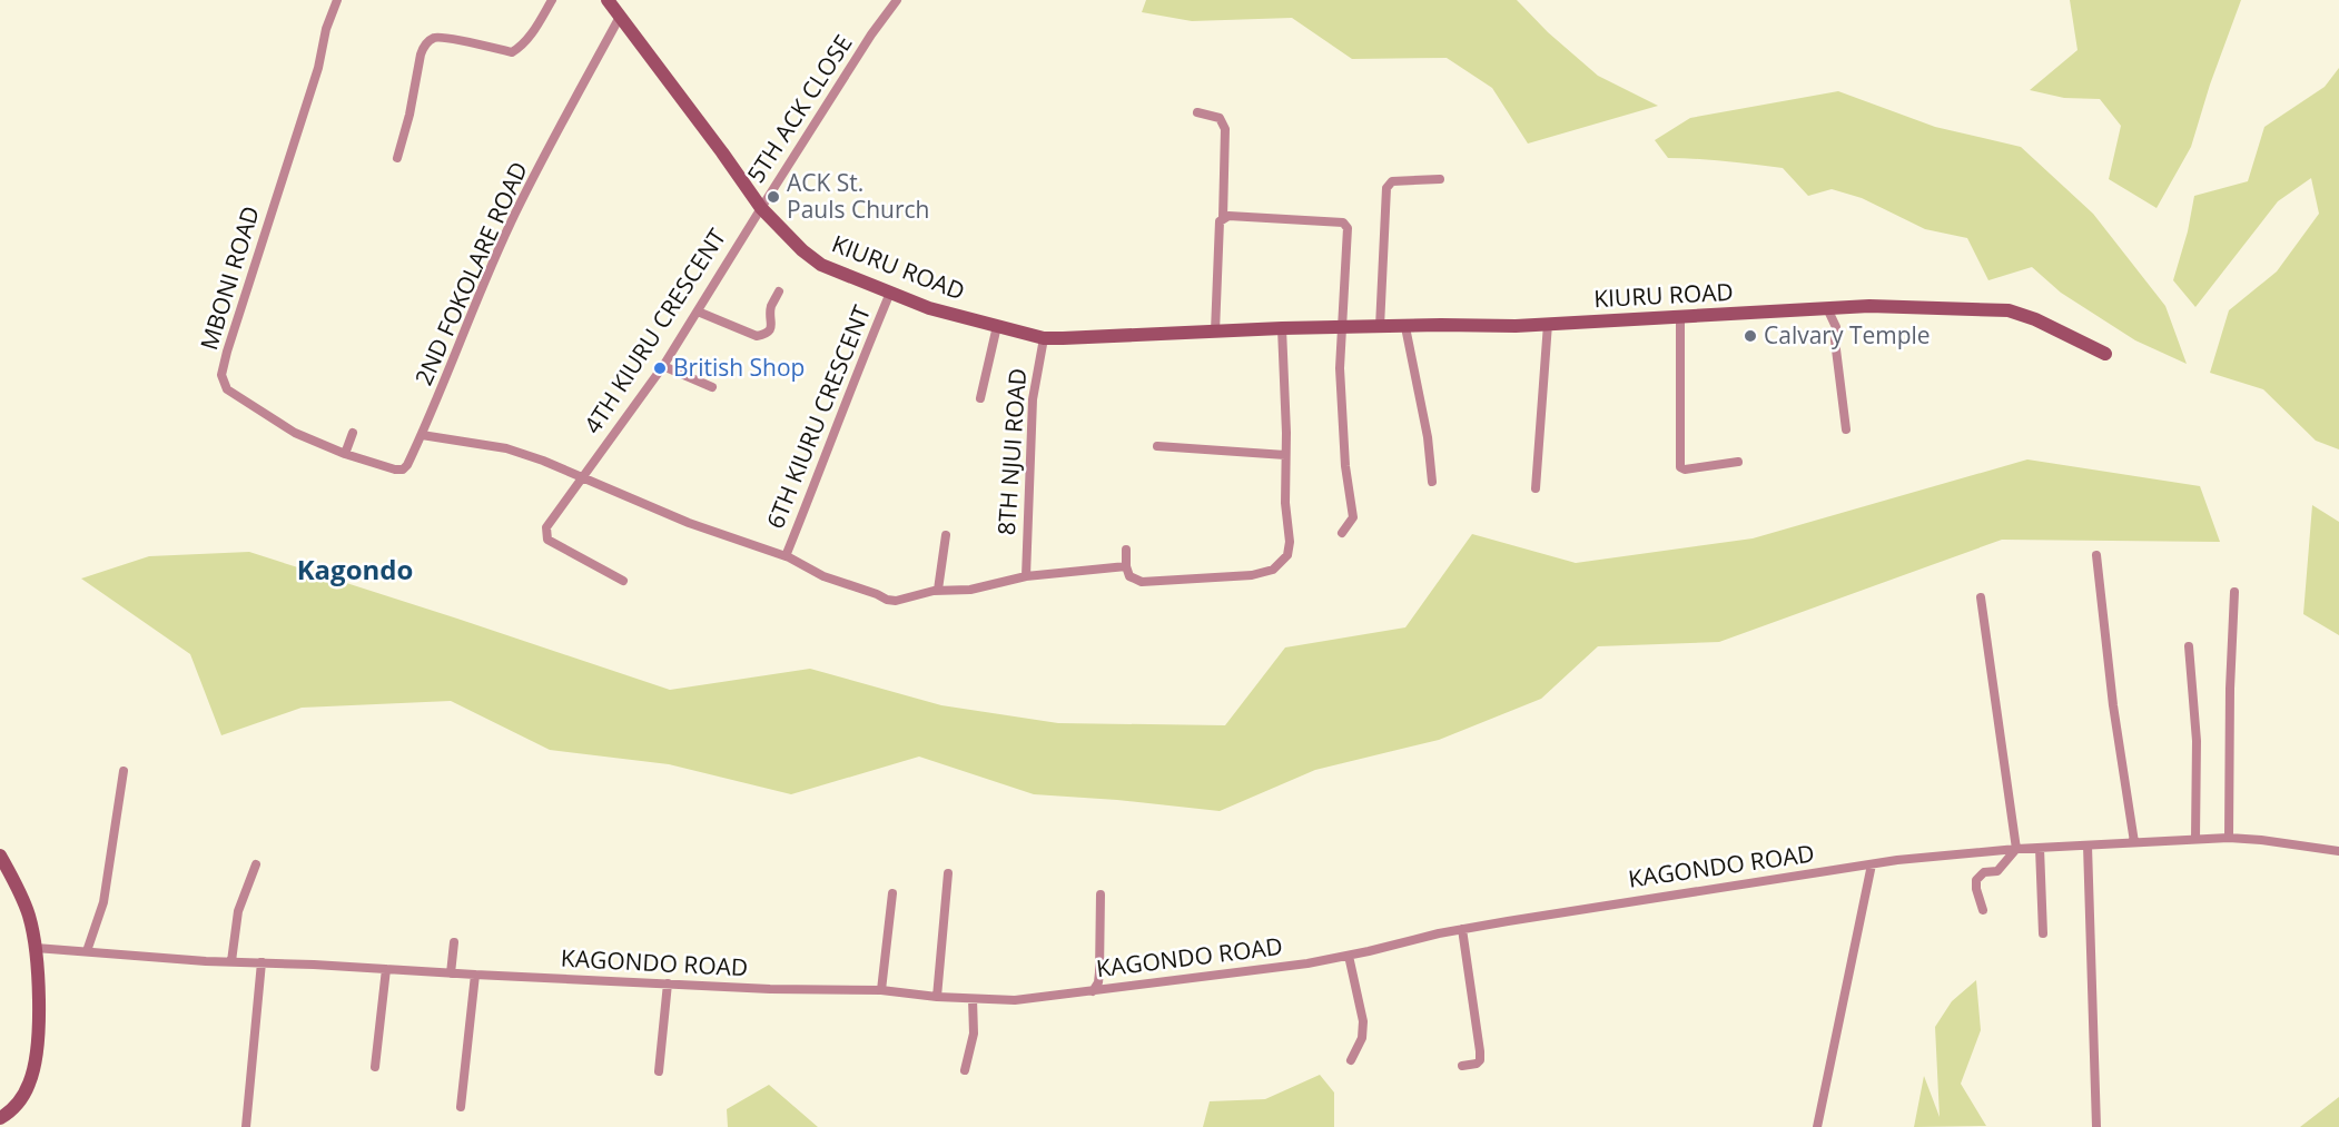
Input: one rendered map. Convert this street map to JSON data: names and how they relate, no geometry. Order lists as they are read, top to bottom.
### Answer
{
  "streets": {
    "street": [
      "5TH ACK CLOSE",
      "KIURU ROAD",
      "2ND FOKOLARE ROAD",
      "MBONI ROAD",
      "4TH KIURU CRESCENT",
      "6TH KIURU CRESCENT",
      "8TH NJUI ROAD",
      "KAGONDO ROAD"
    ]
  },
  "crossings": [
    ["5TH ACK CLOSE", "KIURU ROAD"],
    ["5TH ACK CLOSE", "4TH KIURU CRESCENT"],
    ["KIURU ROAD", "2ND FOKOLARE ROAD"],
    ["KIURU ROAD", "4TH KIURU CRESCENT"],
    ["KIURU ROAD", "6TH KIURU CRESCENT"],
    ["KIURU ROAD", "8TH NJUI ROAD"],
    ["2ND FOKOLARE ROAD", "MBONI ROAD"]
  ],
  "districts": ["Kagondo"],
  "places": ["ACK St. Pauls Church", "Calvary Temple", "British Shop"]
}
